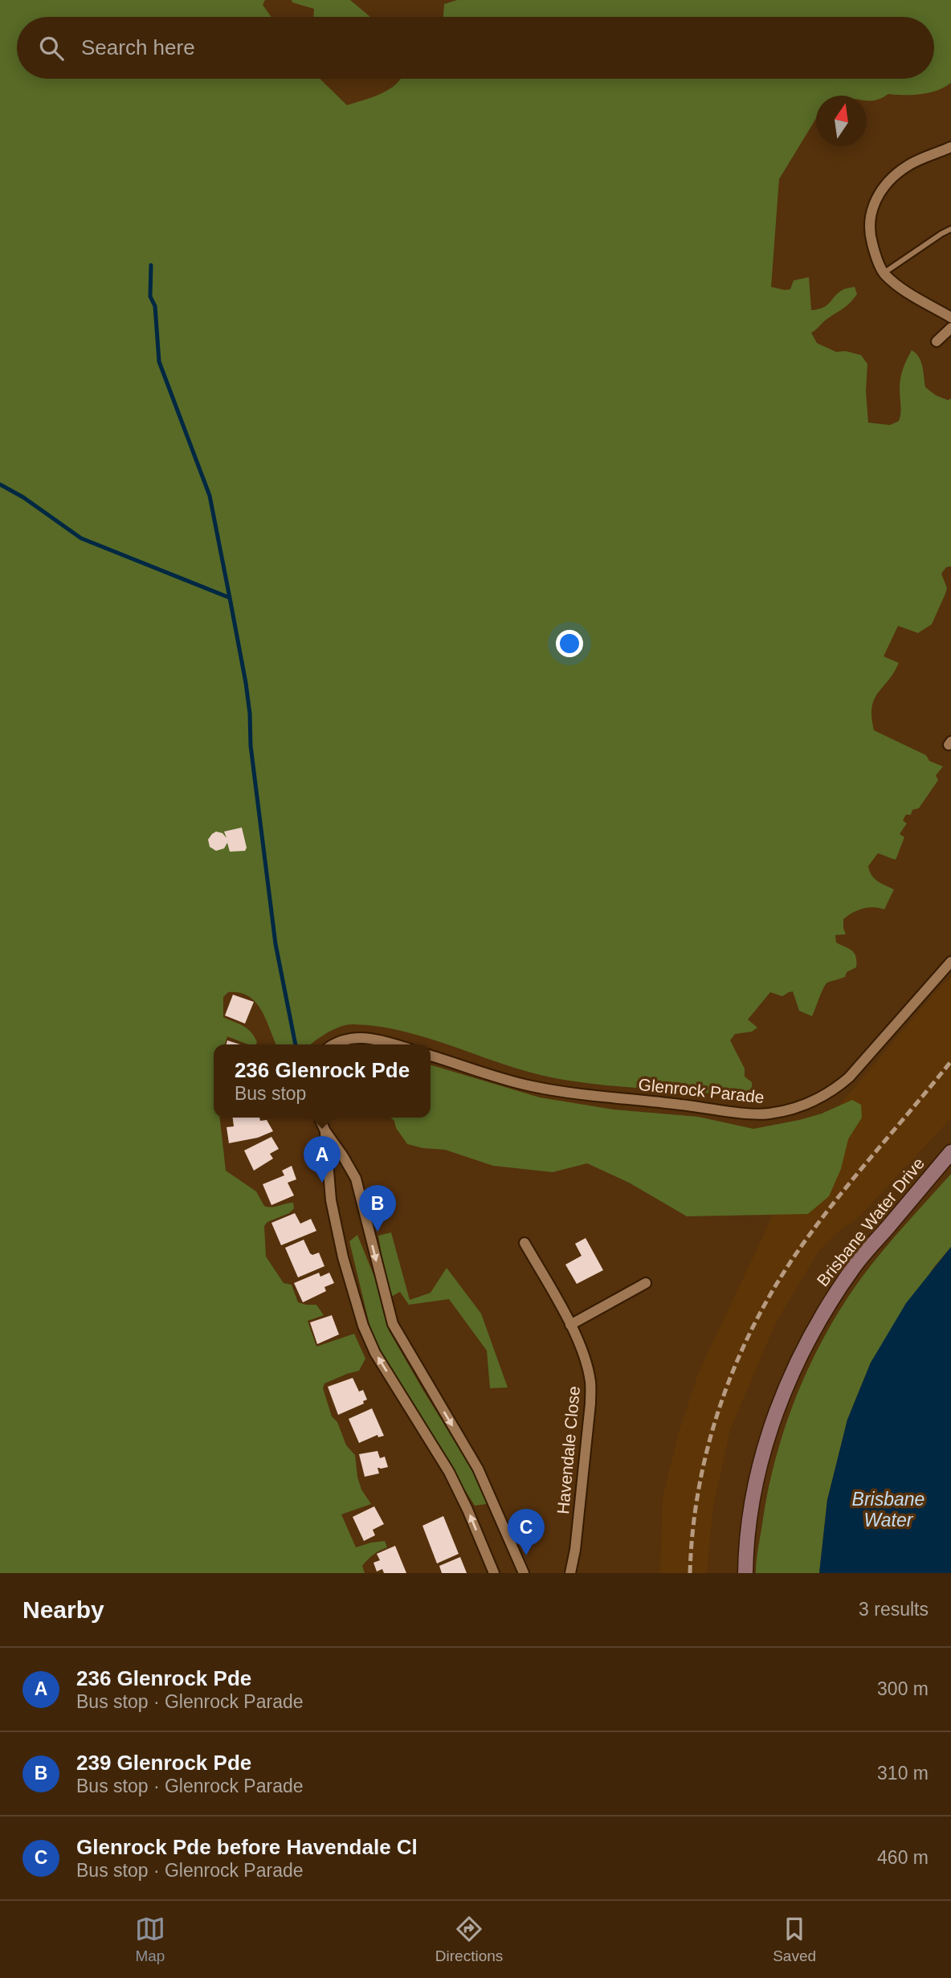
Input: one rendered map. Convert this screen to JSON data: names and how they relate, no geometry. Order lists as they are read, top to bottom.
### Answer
{
  "streets": {
    "main road": ["Brisbane Water Drive"],
    "street": ["Glenrock Parade", "Havendale Close"]
  },
  "water": ["Brisbane Water"],
  "north": "top",
  "page": {
    "search": "Search here",
    "popup": ["236 Glenrock Pde", "Bus stop"],
    "pins": ["A", "B", "C"],
    "heading": ["Nearby", "3 results"],
    "list": [
      {
        "mark": "A",
        "name": "236 Glenrock Pde",
        "note": "Bus stop · Glenrock Parade",
        "value": "300 m"
      },
      {
        "mark": "B",
        "name": "239 Glenrock Pde",
        "note": "Bus stop · Glenrock Parade",
        "value": "310 m"
      },
      {
        "mark": "C",
        "name": "Glenrock Pde before Havendale Cl",
        "note": "Bus stop · Glenrock Parade",
        "value": "460 m"
      }
    ],
    "nav": ["Map", "Directions", "Saved"]
  }
}
